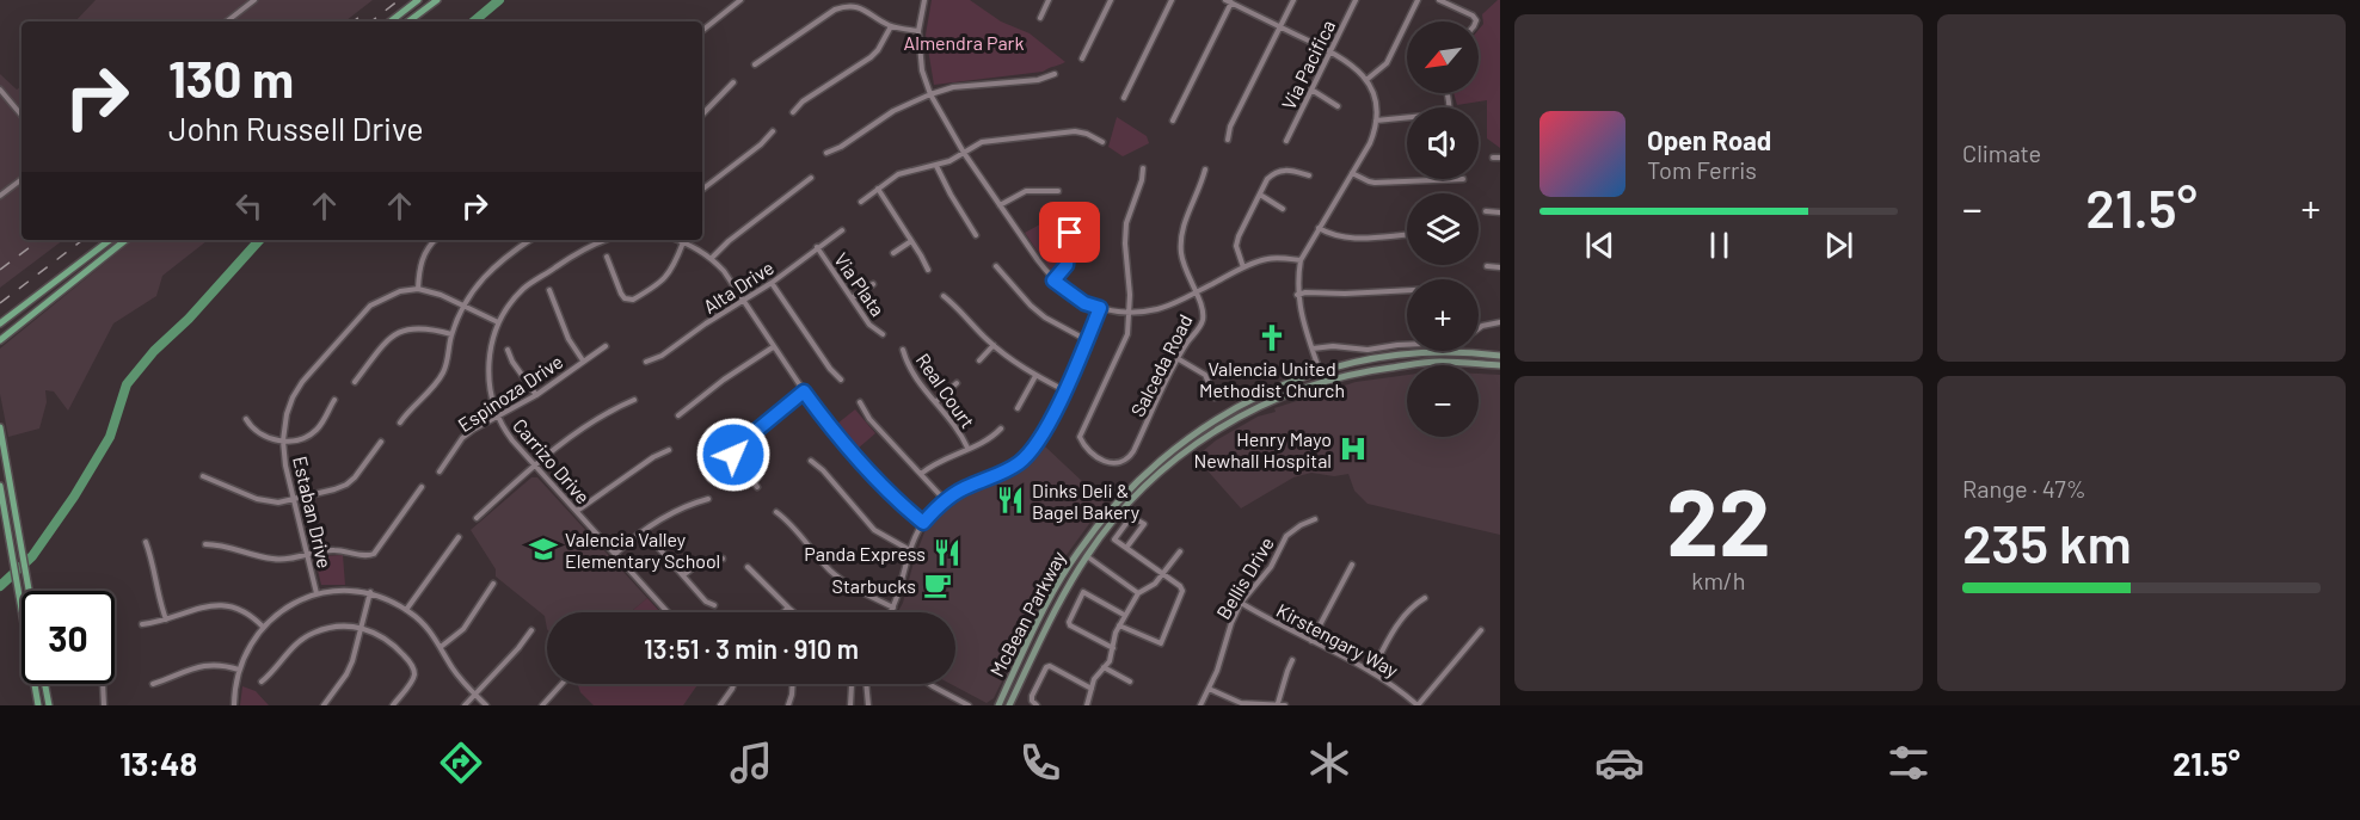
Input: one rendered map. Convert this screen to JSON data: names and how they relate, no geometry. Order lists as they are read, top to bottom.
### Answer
{
  "streets": {
    "main road": ["McBean Parkway"],
    "street": [
      "Via Pacifica",
      "Via Plata",
      "Alta Drive",
      "Salceda Road",
      "Real Court",
      "Espinoza Drive",
      "Carrizo Drive",
      "Estaban Drive",
      "Bellis Drive",
      "Kirstengary Way"
    ]
  },
  "crossings": [
    ["Via Plata", "Alta Drive"],
    ["Espinoza Drive", "Carrizo Drive"],
    ["Bellis Drive", "Kirstengary Way"]
  ],
  "parks": ["Almendra Park"],
  "places": {
    "church": ["Valencia United Methodist Church"],
    "hospital": ["Henry Mayo Newhall Hospital"],
    "restaurant": ["Dinks Deli & Bagel Bakery", "Panda Express"],
    "school or university": ["Valencia Valley Elementary School"],
    "cafe": ["Starbucks"]
  },
  "north": "bottom left",
  "page": {
    "tile": [
      "Climate",
      ["22", "km/h"],
      ["Range · 47%", "235 km"]
    ],
    "map_buttons": ["+", "−"],
    "turn": ["130 m", "John Russell Drive"],
    "song": ["Open Road", "Tom Ferris"],
    "heat": ["−", "21.5°", "+"],
    "limit": "30",
    "trip": "13:51 · 3 min · 910 m",
    "tabs": ["13:48", "21.5°"]
  }
}
